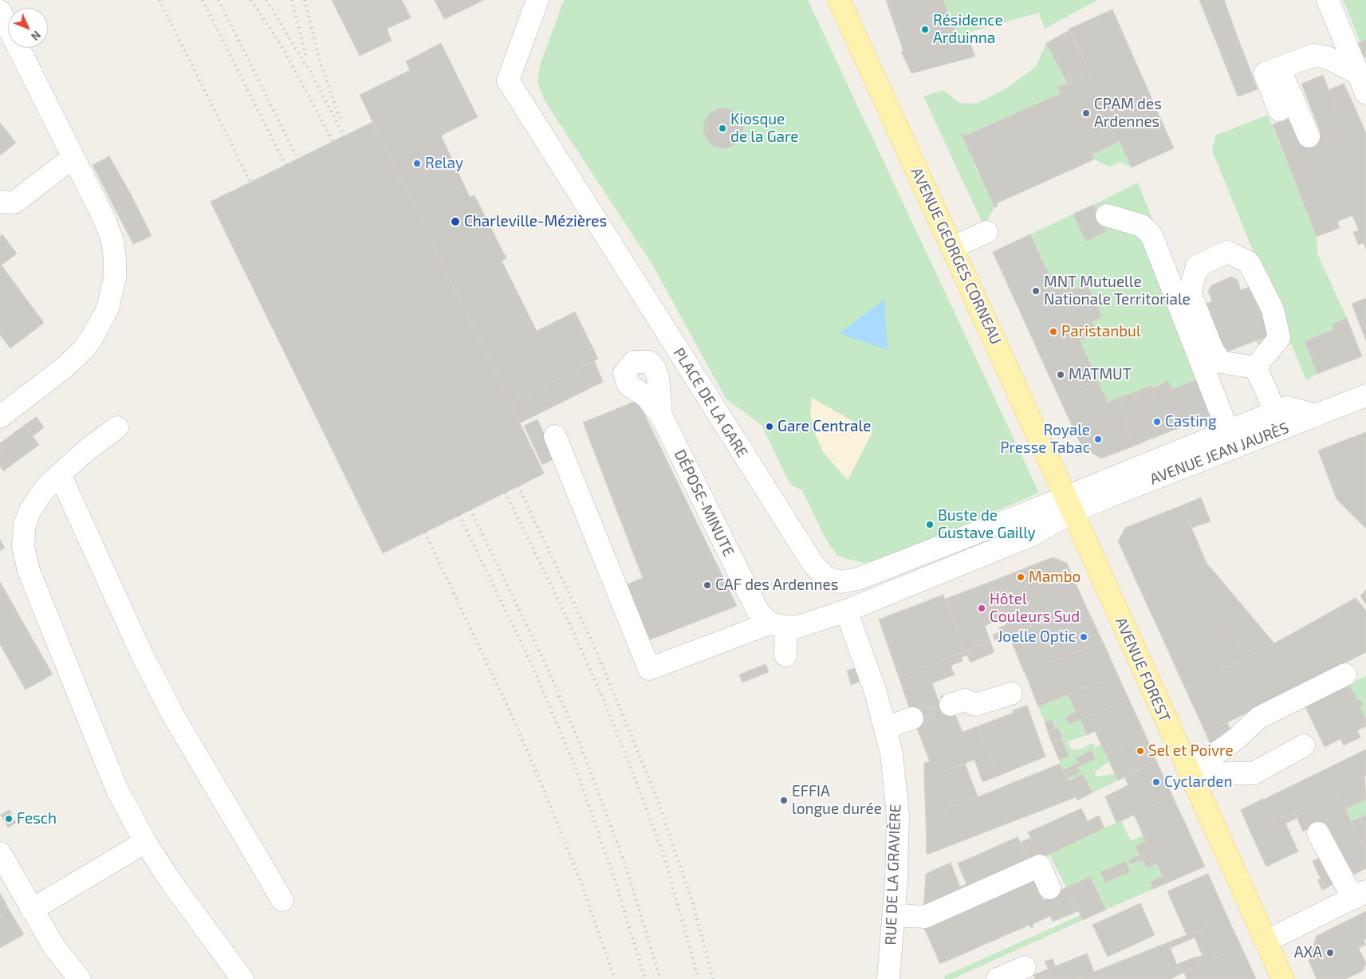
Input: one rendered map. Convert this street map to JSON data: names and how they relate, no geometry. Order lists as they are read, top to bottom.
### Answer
{
  "streets": {
    "main road": ["AVENUE GEORGES CORNEAU", "AVENUE FOREST"],
    "street": [
      "PLACE DE LA GARE",
      "AVENUE JEAN JAURÈS",
      "DÉPOSE-MINUTE",
      "RUE DE LA GRAVIÈRE"
    ]
  },
  "crossings": [
    ["AVENUE GEORGES CORNEAU", "PLACE DE LA GARE"],
    ["AVENUE GEORGES CORNEAU", "AVENUE JEAN JAURÈS"],
    ["AVENUE GEORGES CORNEAU", "AVENUE FOREST"],
    ["PLACE DE LA GARE", "AVENUE JEAN JAURÈS"],
    ["PLACE DE LA GARE", "AVENUE FOREST"],
    ["AVENUE JEAN JAURÈS", "AVENUE FOREST"]
  ],
  "places": [
    "Résidence Arduinna",
    "CPAM des Ardennes",
    "Kiosque de la Gare",
    "Relay",
    "Charleville-Mézières",
    "MNT Mutuelle Nationale Territoriale",
    "Paristanbul",
    "MATMUT",
    "Casting",
    "Gare Centrale",
    "Royale Presse Tabac",
    "Buste de Gustave Gailly",
    "Mambo",
    "CAF des Ardennes",
    "Hôtel Couleurs Sud",
    "Joelle Optic",
    "Sel et Poivre",
    "Cyclarden",
    "EFFIA longue durée",
    "Fesch",
    "AXA"
  ],
  "north": "bottom right"
}
